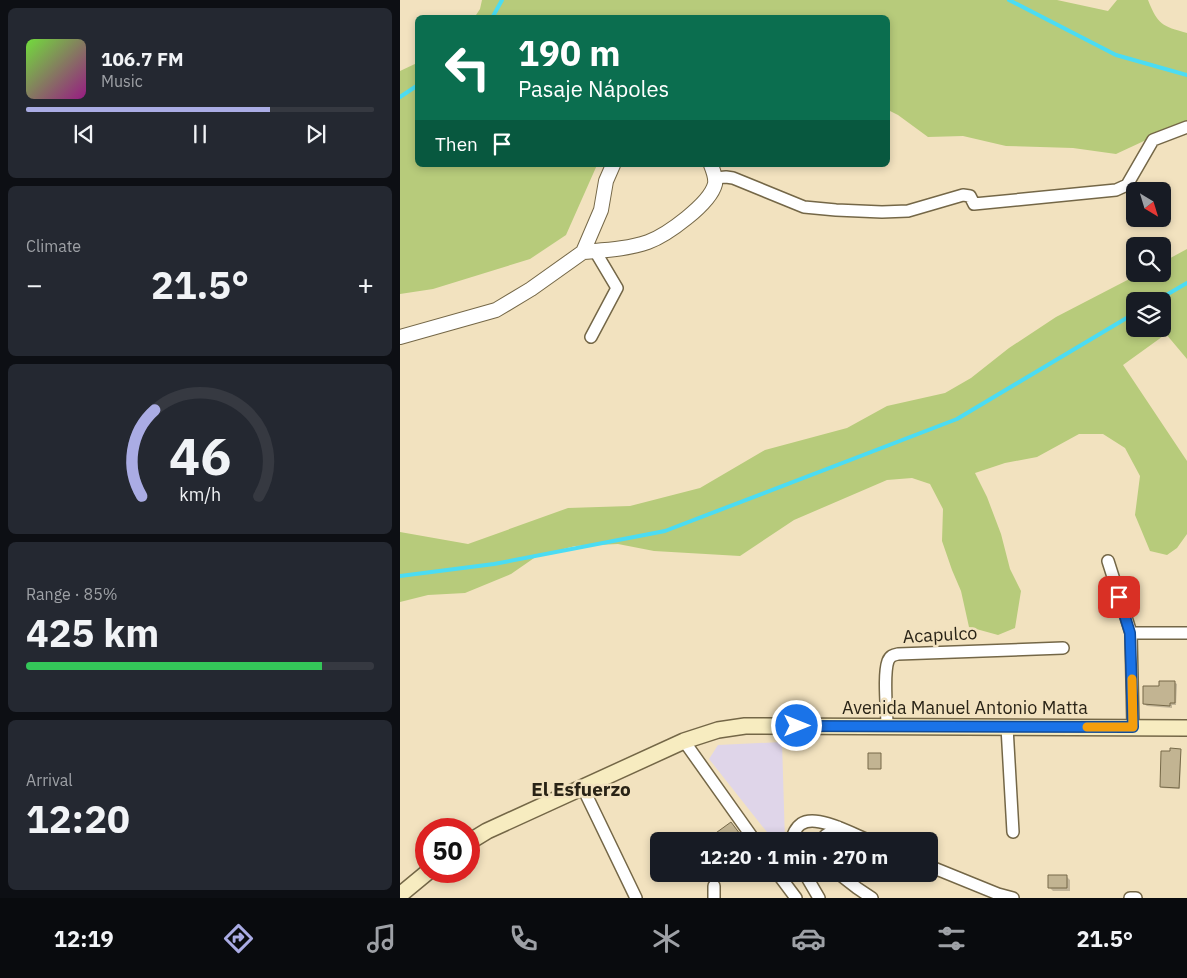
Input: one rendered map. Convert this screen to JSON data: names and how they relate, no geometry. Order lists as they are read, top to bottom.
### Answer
{
  "streets": {
    "main road": ["Avenida Manuel Antonio Matta"],
    "street": ["Acapulco"]
  },
  "crossings": [
    ["Acapulco", "Avenida Manuel Antonio Matta"]
  ],
  "districts": ["El Esfuerzo"],
  "north": "bottom right",
  "page": {
    "turn": ["190 m", "Pasaje Nápoles"],
    "song": ["106.7 FM", "Music"],
    "then": "Then",
    "tile": [
      "Climate",
      ["Range · 85%", "425 km"],
      ["Arrival", "12:20"]
    ],
    "heat": ["−", "21.5°", "+"],
    "limit": "50",
    "trip": "12:20 · 1 min · 270 m",
    "tabs": ["12:19", "21.5°"],
    "gauge": ["46", "km/h"]
  }
}
